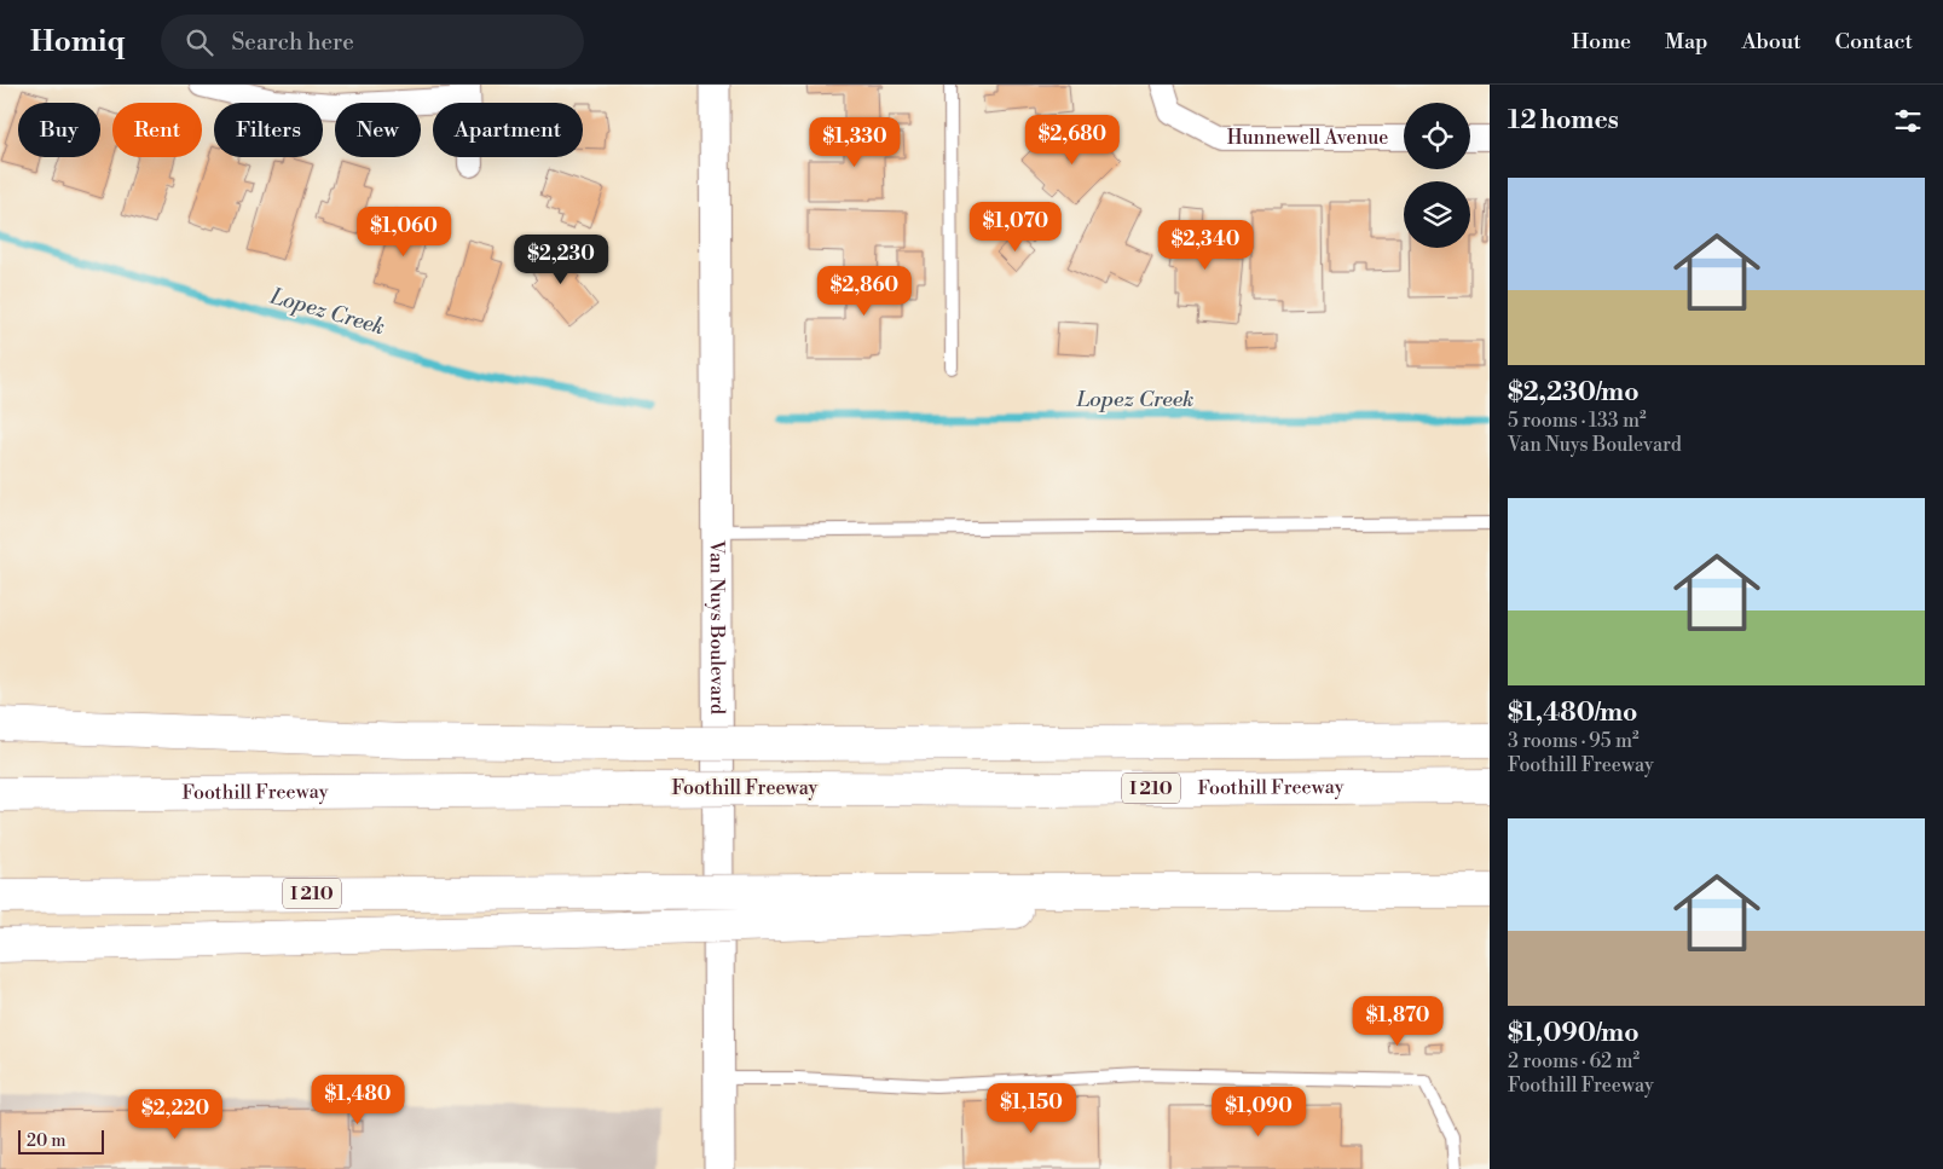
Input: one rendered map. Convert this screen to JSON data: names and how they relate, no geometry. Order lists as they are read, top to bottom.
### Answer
{
  "streets": {
    "highway": ["Foothill Freeway", "I 210"],
    "street": ["Hunnewell Avenue", "Van Nuys Boulevard"]
  },
  "water": ["Lopez Creek"],
  "scale_bar": "20 m",
  "page": {
    "header": "Homiq",
    "search": "Search here",
    "nav": [
      "Home",
      "Map",
      "About",
      "Contact"
    ],
    "heading": "12 homes",
    "chip": [
      "Buy",
      "Rent",
      "Filters",
      "New",
      "Apartment"
    ],
    "price": [
      "$2,680",
      "$1,330",
      "$1,070",
      "$1,060",
      "$2,340",
      "$2,230",
      "$2,860",
      "$1,870",
      "$1,480",
      "$1,150",
      "$1,090",
      "$2,220"
    ],
    "list": [
      {
        "name": "$2,230/mo",
        "note": "5 rooms · 133 m² · Van Nuys Boulevard"
      },
      {
        "name": "$1,480/mo",
        "note": "3 rooms · 95 m² · Foothill Freeway"
      },
      {
        "name": "$1,090/mo",
        "note": "2 rooms · 62 m² · Foothill Freeway"
      }
    ],
    "scale": "20 m"
  }
}
